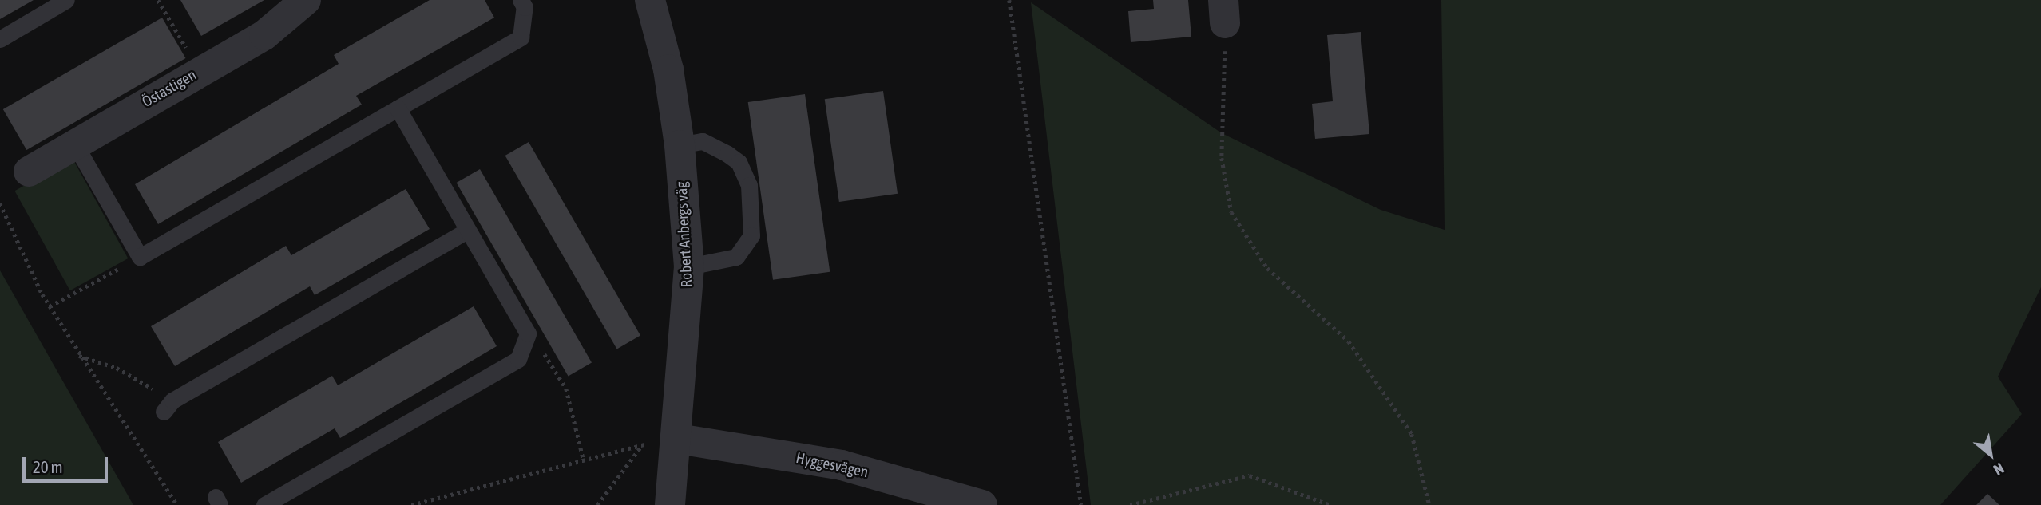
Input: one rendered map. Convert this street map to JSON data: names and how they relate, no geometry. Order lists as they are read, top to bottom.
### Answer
{
  "streets": {
    "street": ["Östastigen", "Robert Anbergs väg", "Hyggesvägen"]
  },
  "crossings": [
    ["Robert Anbergs väg", "Hyggesvägen"]
  ],
  "scale_bar": "20 m",
  "north": "bottom right"
}
